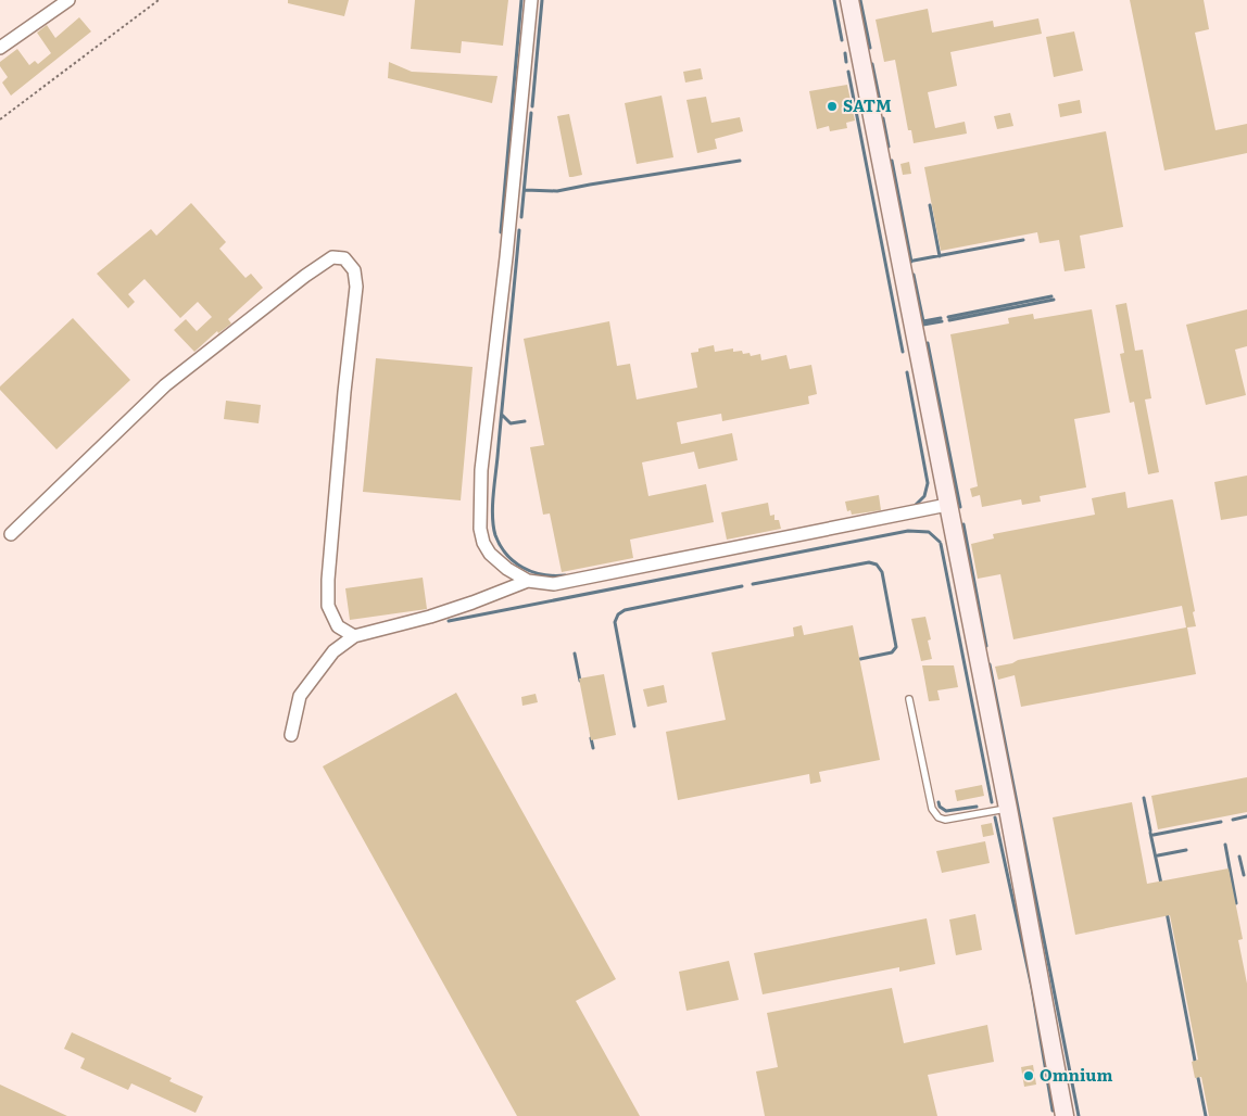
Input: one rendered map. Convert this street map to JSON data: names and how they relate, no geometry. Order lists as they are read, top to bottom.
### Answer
{
  "places": ["SATM", "Omnium"]
}
